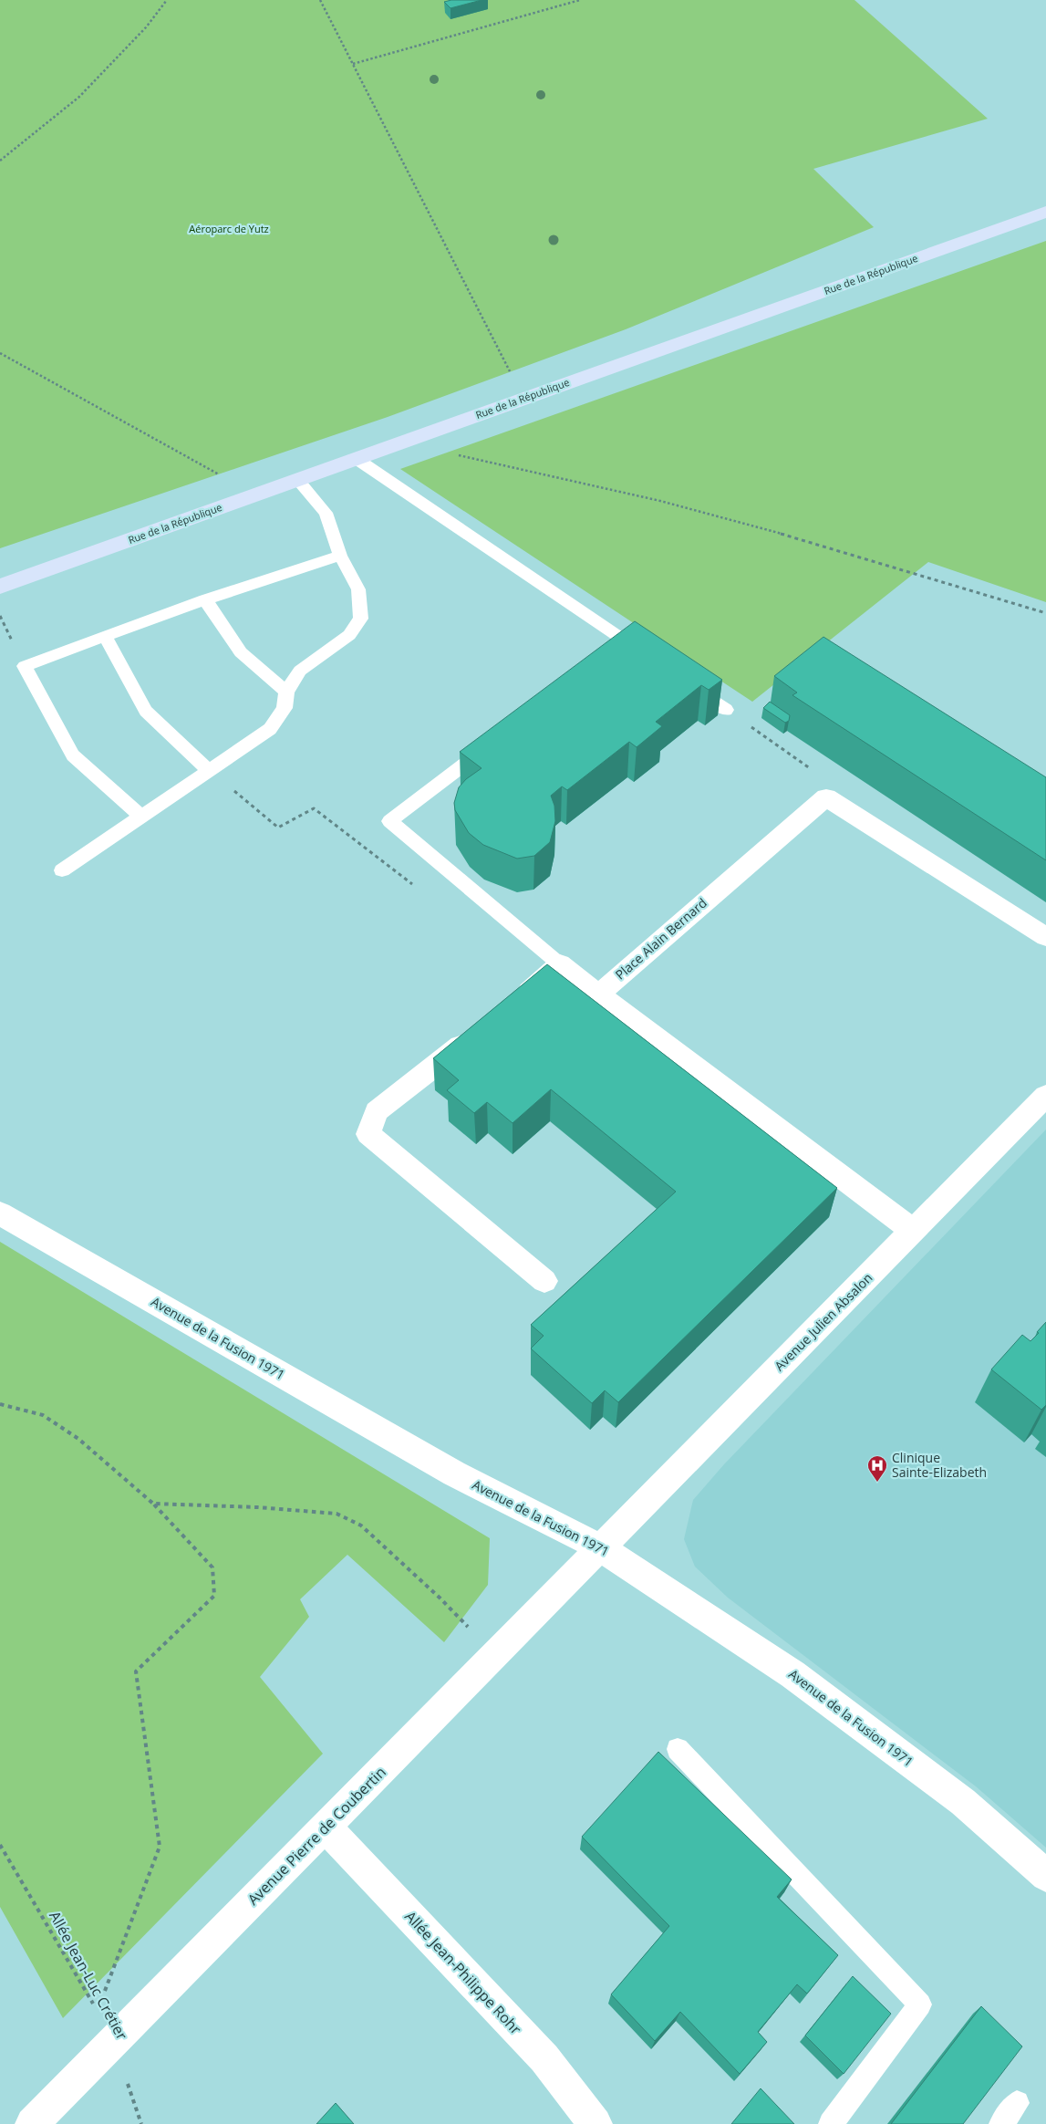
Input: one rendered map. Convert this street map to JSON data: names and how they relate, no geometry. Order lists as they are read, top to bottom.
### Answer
{
  "streets": {
    "street": [
      "Rue de la République",
      "Place Alain Bernard",
      "Avenue Julien Absalon",
      "Avenue de la Fusion 1971",
      "Avenue Pierre de Coubertin",
      "Allée Jean-Philippe Rohr"
    ],
    "path": ["Allée Jean-Luc Crétier"]
  },
  "crossings": [
    ["Avenue Julien Absalon", "Avenue de la Fusion 1971"],
    ["Avenue Julien Absalon", "Avenue Pierre de Coubertin"],
    ["Avenue de la Fusion 1971", "Avenue Pierre de Coubertin"],
    ["Avenue Pierre de Coubertin", "Allée Jean-Philippe Rohr"],
    ["Avenue Pierre de Coubertin", "Allée Jean-Luc Crétier"]
  ],
  "parks": ["Aéroparc de Yutz"],
  "places": {
    "hospital": ["Clinique Sainte-Elizabeth"]
  }
}
